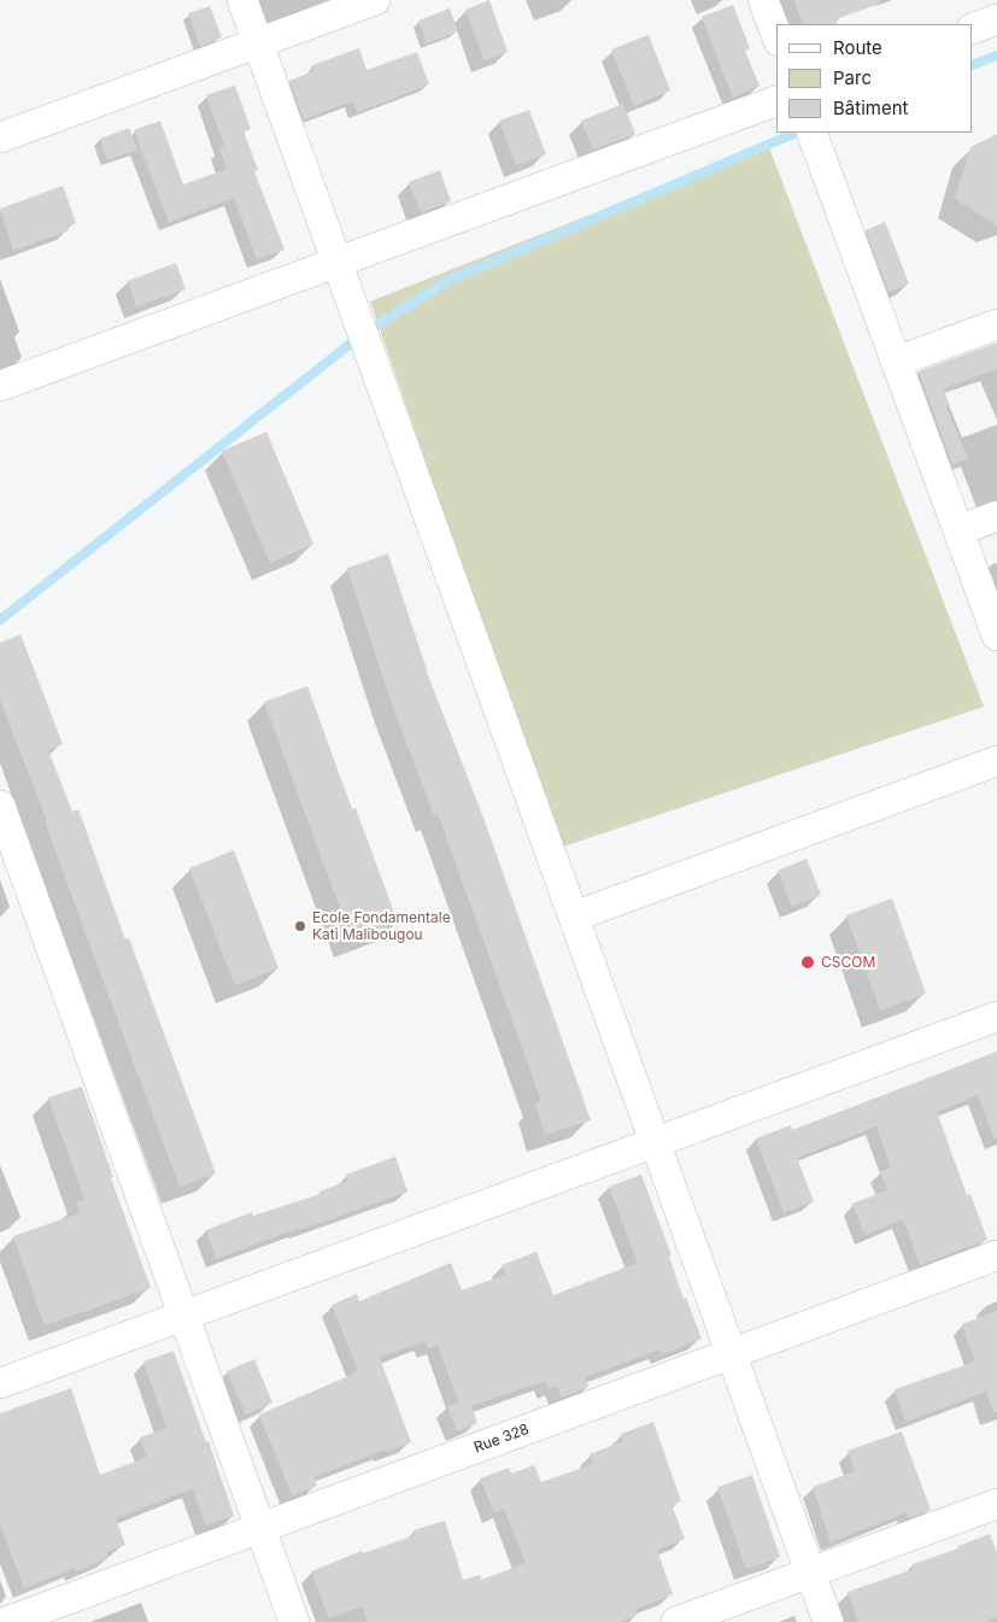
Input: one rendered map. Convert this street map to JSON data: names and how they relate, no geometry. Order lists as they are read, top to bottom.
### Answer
{
  "streets": {
    "street": ["Rue 328"]
  },
  "places": ["Ecole Fondamentale Kati Malibougou", "CSCOM"],
  "legend": ["Route", "Parc", "Bâtiment"]
}
